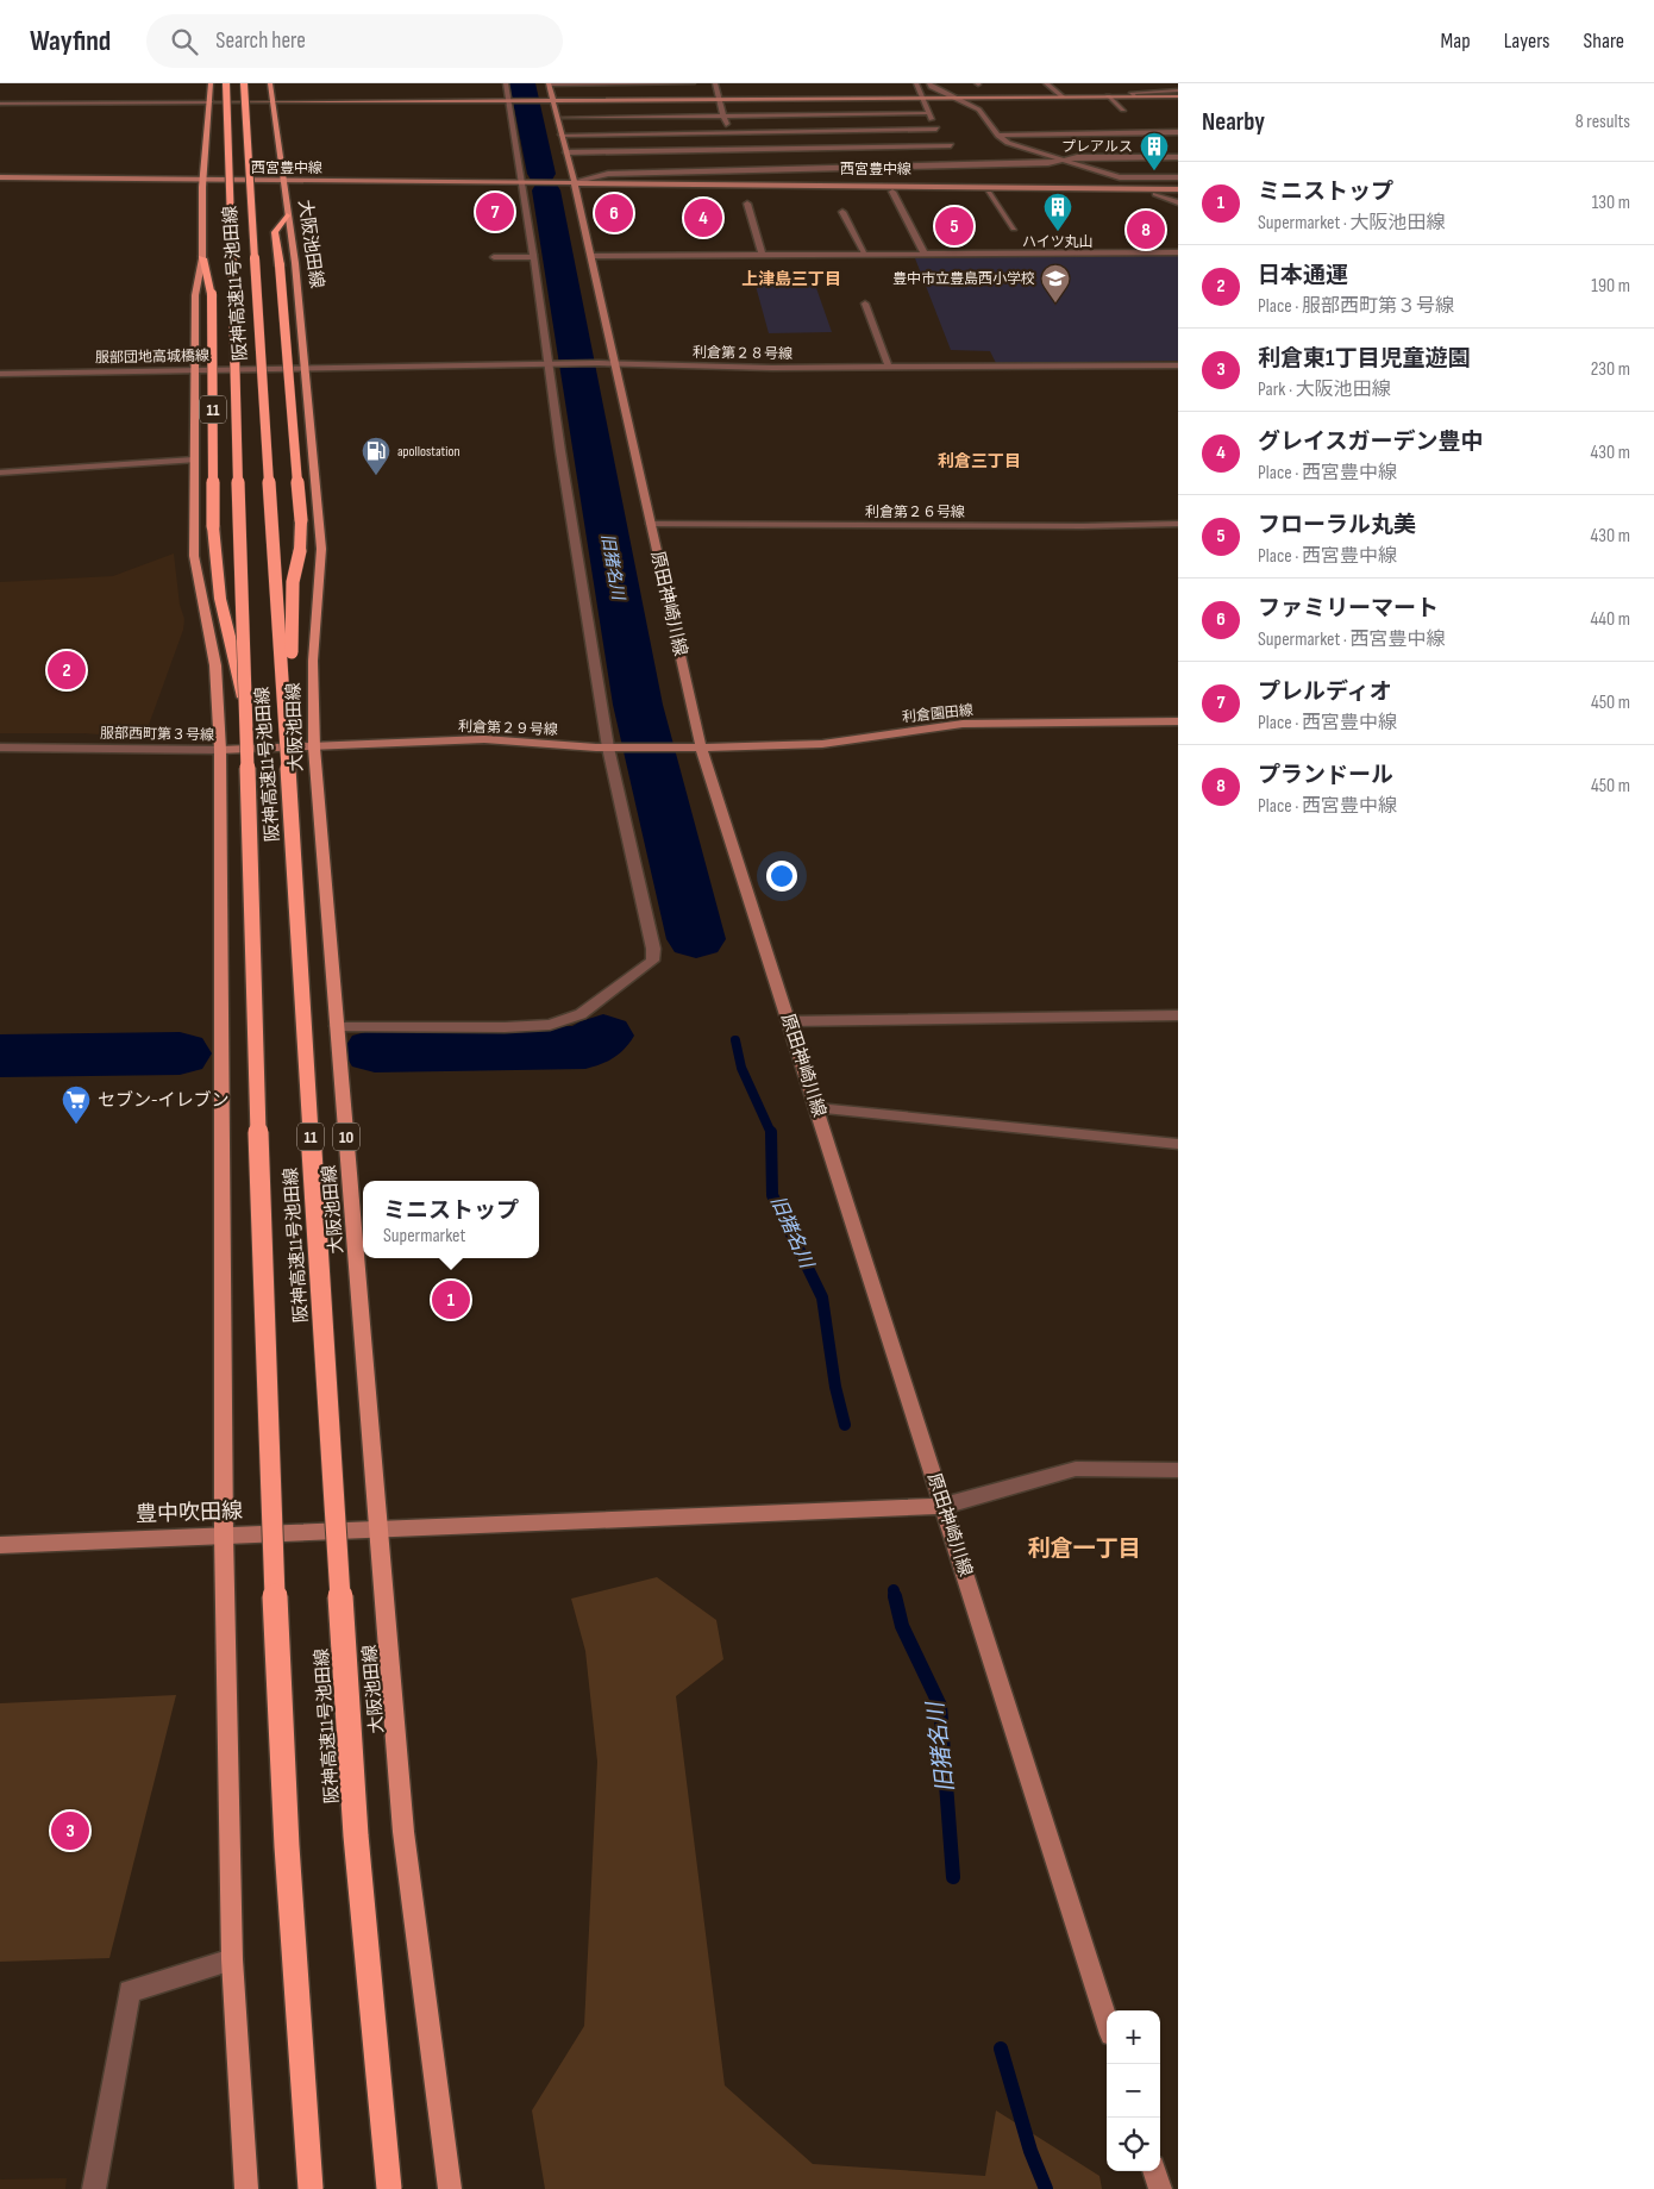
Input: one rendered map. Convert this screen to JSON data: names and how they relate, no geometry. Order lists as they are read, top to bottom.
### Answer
{
  "streets": {
    "highway": ["阪神高速11号池田線", "11"],
    "main road": ["大阪池田線", "10"],
    "street": [
      "西宮豊中線",
      "利倉第２８号線",
      "服部団地高城橋線",
      "利倉第２６号線",
      "原田神崎川線",
      "利倉園田線",
      "利倉第２９号線",
      "服部西町第３号線",
      "豊中吹田線"
    ]
  },
  "crossings": [
    ["西宮豊中線", "大阪池田線"],
    ["西宮豊中線", "原田神崎川線"],
    ["大阪池田線", "利倉第２８号線"],
    ["大阪池田線", "服部団地高城橋線"],
    ["大阪池田線", "11"],
    ["大阪池田線", "利倉第２９号線"],
    ["大阪池田線", "服部西町第３号線"],
    ["大阪池田線", "豊中吹田線"],
    ["阪神高速11号池田線", "11"],
    ["利倉第２８号線", "服部団地高城橋線"],
    ["利倉第２８号線", "原田神崎川線"],
    ["利倉第２６号線", "原田神崎川線"],
    ["原田神崎川線", "利倉園田線"],
    ["原田神崎川線", "利倉第２９号線"],
    ["原田神崎川線", "豊中吹田線"],
    ["利倉園田線", "利倉第２９号線"],
    ["利倉第２９号線", "服部西町第３号線"]
  ],
  "districts": ["上津島三丁目", "利倉三丁目", "利倉一丁目"],
  "water": ["旧猪名川"],
  "places": {
    "building": ["プレアルス", "ハイツ丸山"],
    "school or university": ["豊中市立豊島西小学校"],
    "fuel station": ["apollostation"],
    "supermarket": ["セブン-イレブン"]
  },
  "page": {
    "header": "Wayfind",
    "search": "Search here",
    "nav": ["Map", "Layers", "Share"],
    "heading": ["Nearby", "8 results"],
    "list": [
      {
        "mark": "1",
        "name": "ミニストップ",
        "note": "Supermarket · 大阪池田線",
        "value": "130 m"
      },
      {
        "mark": "2",
        "name": "日本通運",
        "note": "Place · 服部西町第３号線",
        "value": "190 m"
      },
      {
        "mark": "3",
        "name": "利倉東1丁目児童遊園",
        "note": "Park · 大阪池田線",
        "value": "230 m"
      },
      {
        "mark": "4",
        "name": "グレイスガーデン豊中",
        "note": "Place · 西宮豊中線",
        "value": "430 m"
      },
      {
        "mark": "5",
        "name": "フローラル丸美",
        "note": "Place · 西宮豊中線",
        "value": "430 m"
      },
      {
        "mark": "6",
        "name": "ファミリーマート",
        "note": "Supermarket · 西宮豊中線",
        "value": "440 m"
      },
      {
        "mark": "7",
        "name": "プレルディオ",
        "note": "Place · 西宮豊中線",
        "value": "450 m"
      },
      {
        "mark": "8",
        "name": "プランドール",
        "note": "Place · 西宮豊中線",
        "value": "450 m"
      }
    ],
    "pins": [
      "7",
      "6",
      "4",
      "5",
      "8",
      "2",
      "1",
      "3"
    ],
    "popup": ["ミニストップ", "Supermarket"],
    "map_buttons": ["+", "−"]
  }
}
